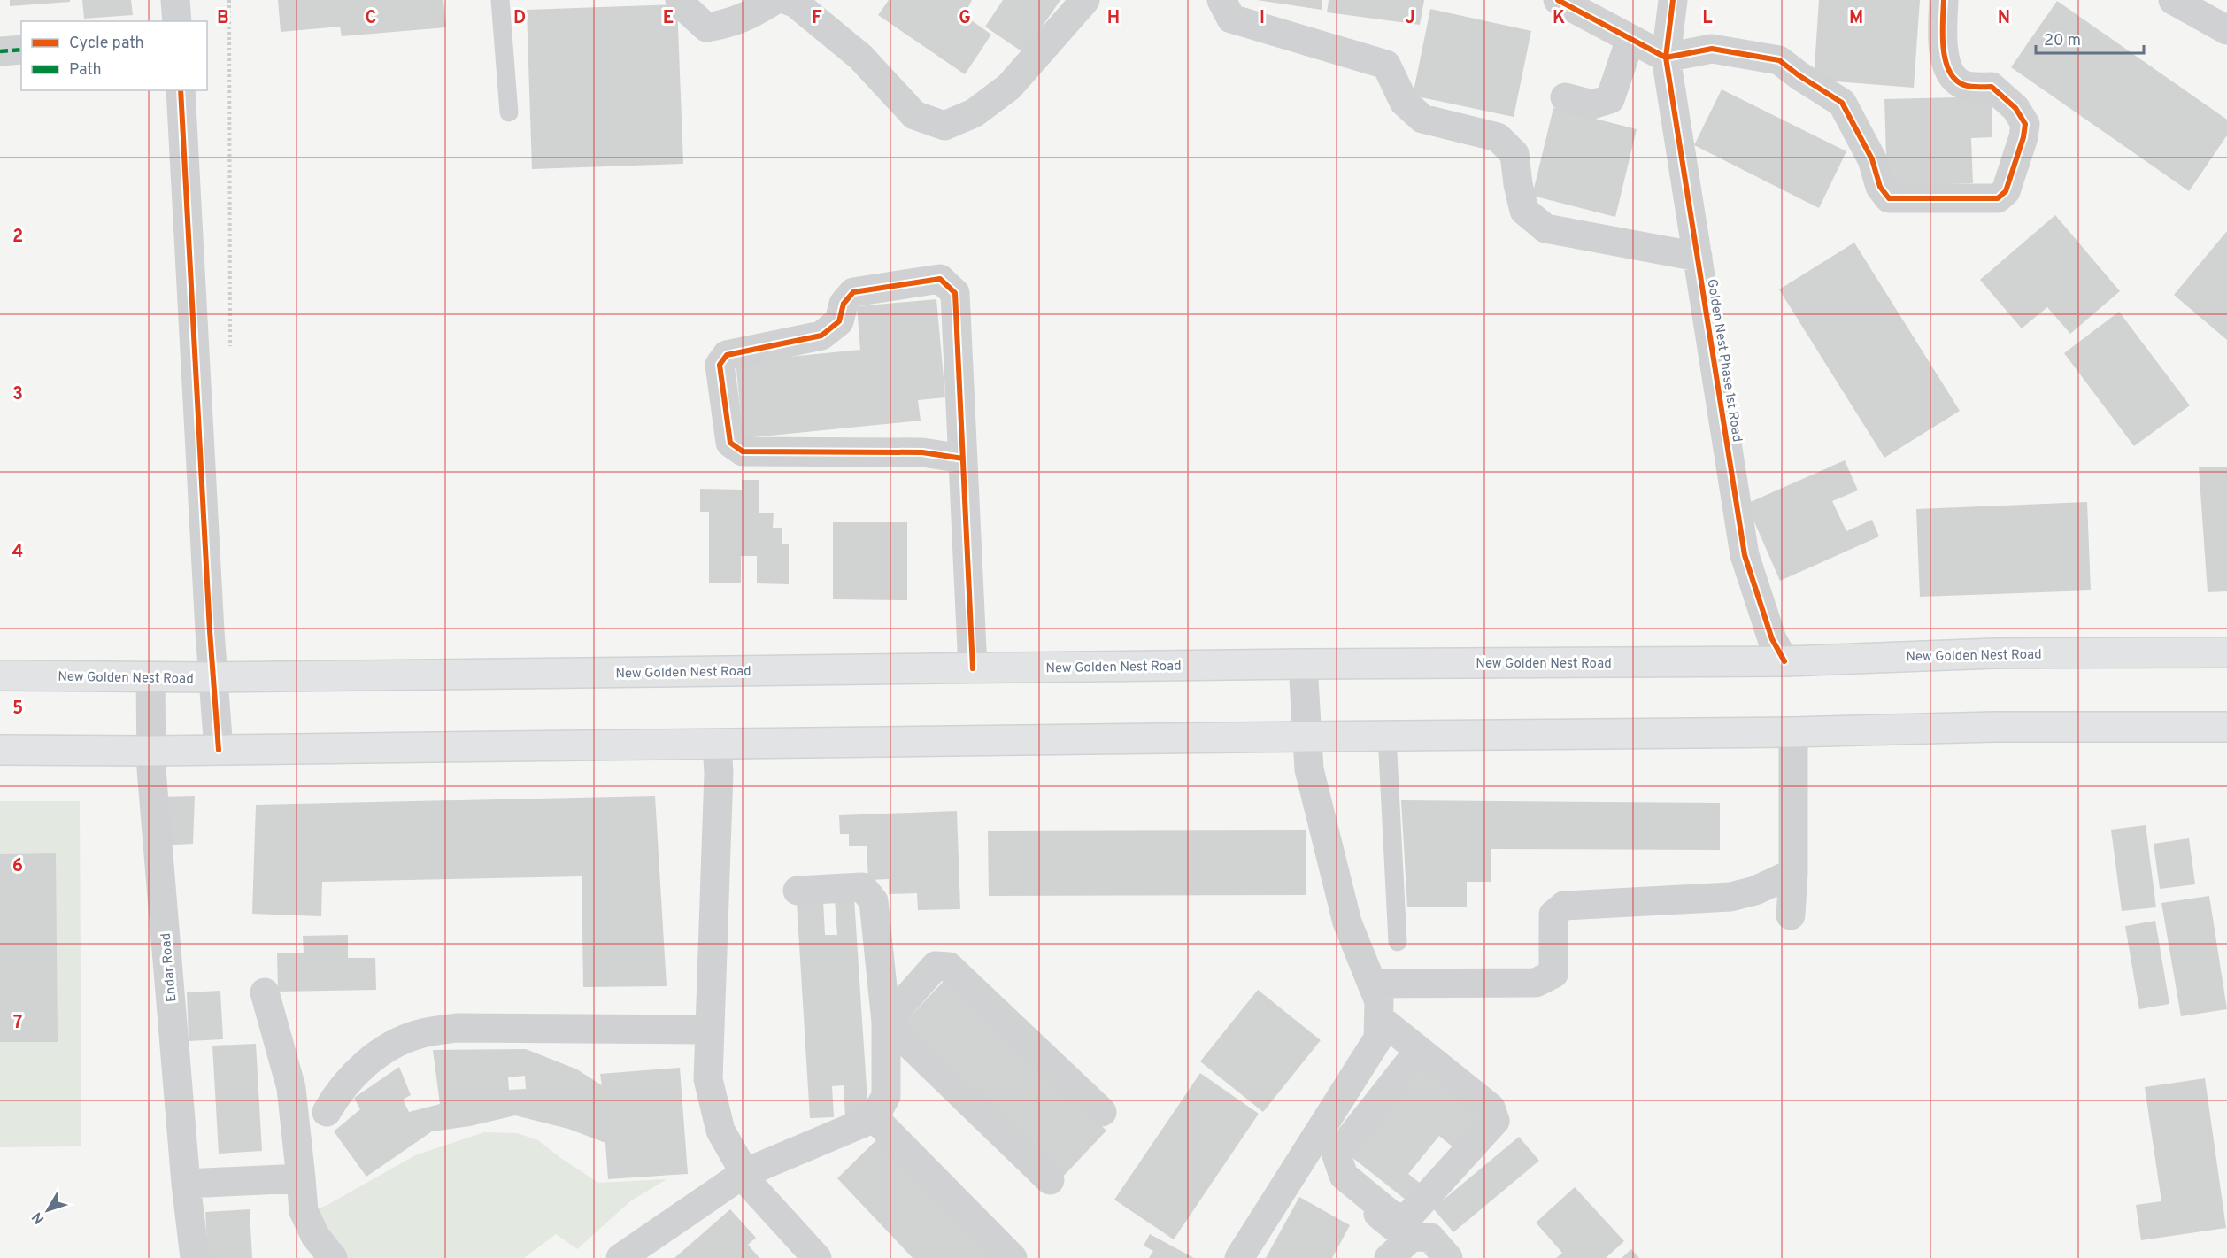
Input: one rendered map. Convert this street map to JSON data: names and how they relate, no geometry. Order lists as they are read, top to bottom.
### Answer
{
  "streets": {
    "main road": ["New Golden Nest Road"],
    "street": ["Golden Nest Phase 1st Road", "Endar Road"]
  },
  "crossings": [
    ["Golden Nest Phase 1st Road", "New Golden Nest Road"],
    ["New Golden Nest Road", "Endar Road"]
  ],
  "legend": ["Cycle path", "Path"],
  "scale_bar": "20 m",
  "north": "bottom left",
  "grid": {
    "columns": [
      "B",
      "C",
      "D",
      "E",
      "F",
      "G",
      "H",
      "I",
      "J",
      "K",
      "L",
      "M",
      "N"
    ],
    "rows": [
      "2",
      "3",
      "4",
      "5",
      "6",
      "7"
    ]
  }
}
